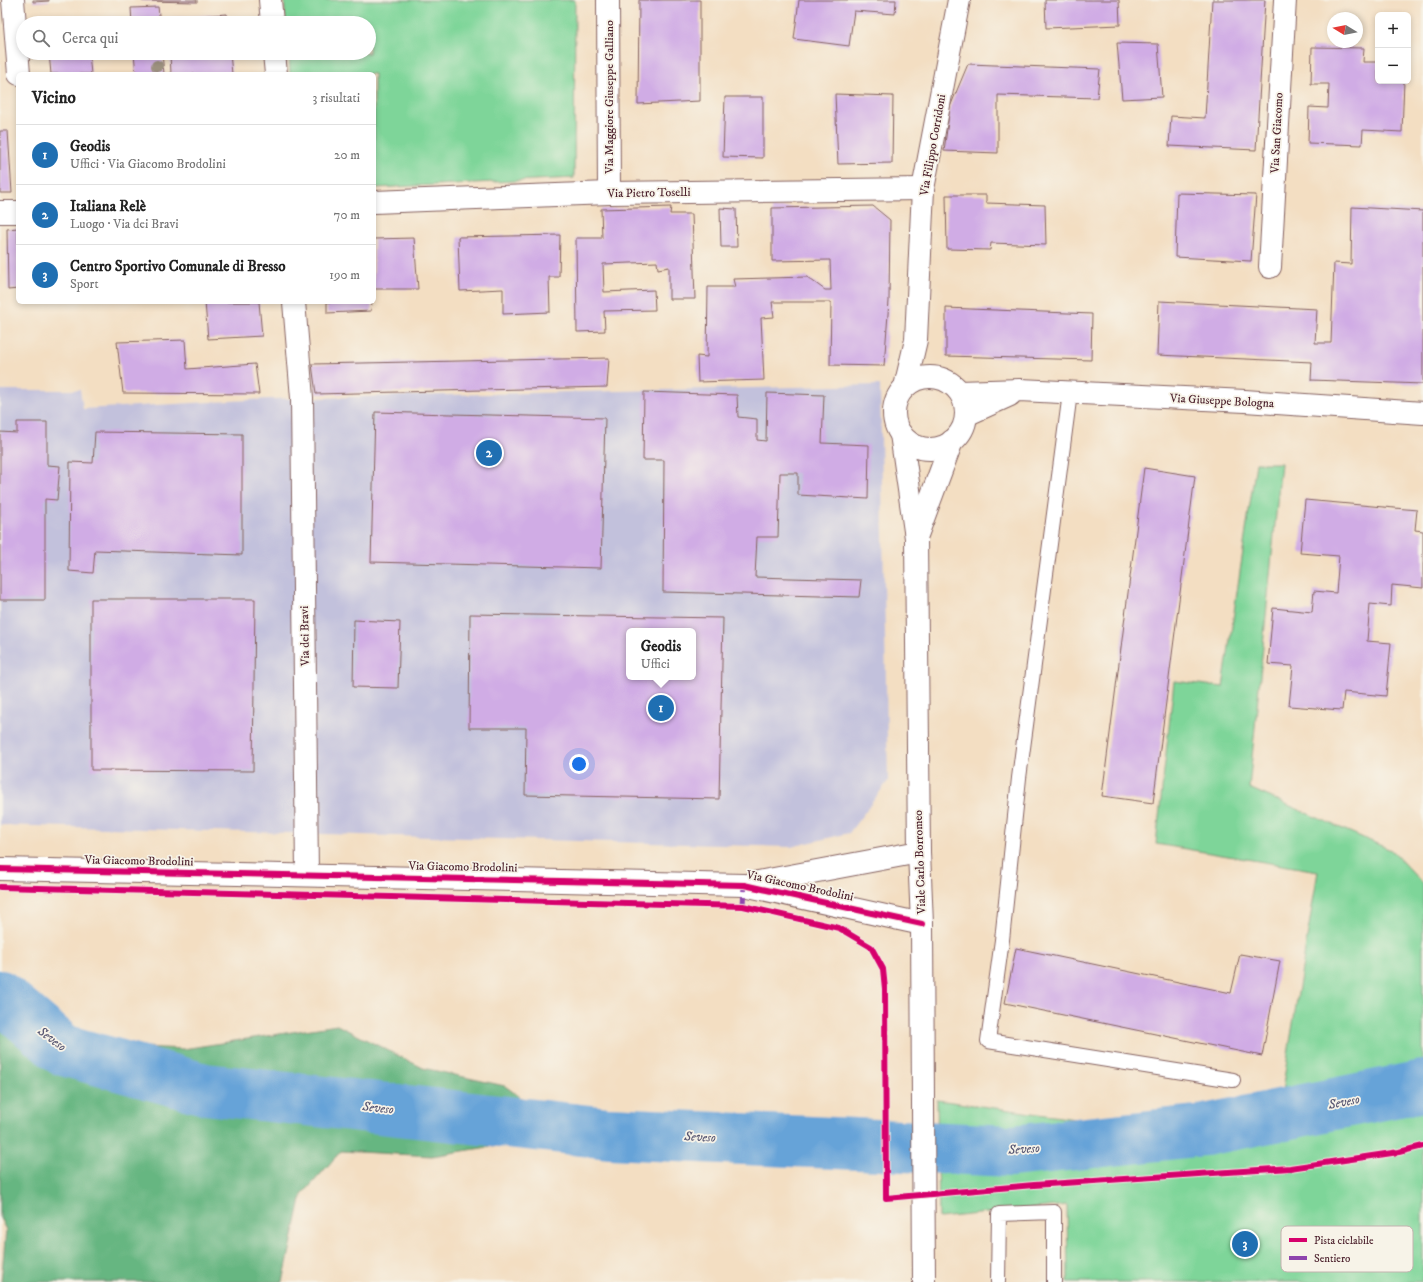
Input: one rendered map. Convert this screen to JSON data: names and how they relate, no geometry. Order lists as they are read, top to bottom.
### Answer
{
  "streets": {
    "street": [
      "Via Maggiore Giuseppe Galliano",
      "Via San Giacomo",
      "Via Filippo Corridoni",
      "Via Pietro Toselli",
      "Via Giuseppe Bologna",
      "Via dei Bravi",
      "Via Giacomo Brodolini",
      "Viale Carlo Borromeo"
    ]
  },
  "crossings": [
    ["Via Maggiore Giuseppe Galliano", "Via Pietro Toselli"],
    ["Via Filippo Corridoni", "Via Pietro Toselli"],
    ["Via Filippo Corridoni", "Via Giuseppe Bologna"],
    ["Via Filippo Corridoni", "Viale Carlo Borromeo"],
    ["Via Giuseppe Bologna", "Viale Carlo Borromeo"],
    ["Via dei Bravi", "Via Giacomo Brodolini"],
    ["Via Giacomo Brodolini", "Viale Carlo Borromeo"]
  ],
  "water": ["Seveso"],
  "legend": ["Pista ciclabile", "Sentiero"],
  "north": "left",
  "page": {
    "map_buttons": ["+", "−"],
    "search": "Cerca qui",
    "heading": ["Vicino", "3 risultati"],
    "list": [
      {
        "mark": "1",
        "name": "Geodis",
        "note": "Uffici · Via Giacomo Brodolini",
        "value": "20 m"
      },
      {
        "mark": "2",
        "name": "Italiana Relè",
        "note": "Luogo · Via dei Bravi",
        "value": "70 m"
      },
      {
        "mark": "3",
        "name": "Centro Sportivo Comunale di Bresso",
        "note": "Sport",
        "value": "190 m"
      }
    ],
    "pins": ["2", "1", "3"],
    "popup": ["Geodis", "Uffici"]
  }
}
